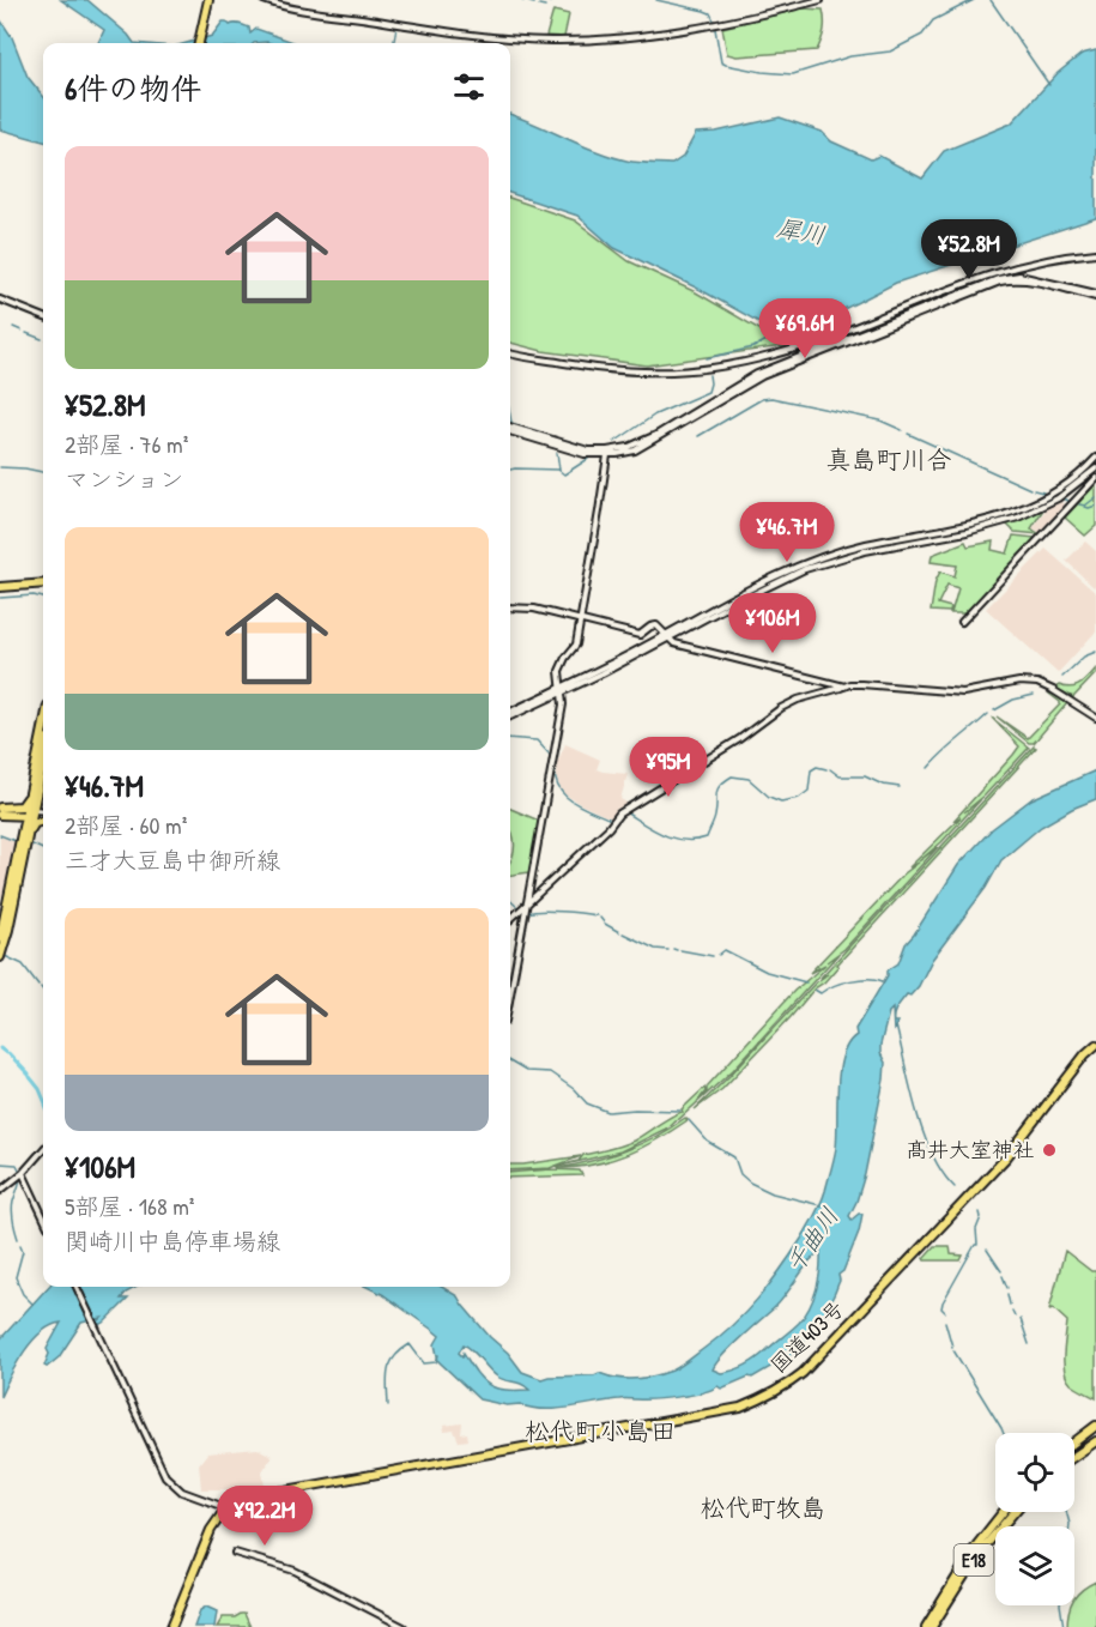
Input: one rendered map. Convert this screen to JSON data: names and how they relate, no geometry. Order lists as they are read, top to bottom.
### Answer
{
  "streets": {
    "highway": ["国道403号", "E18"]
  },
  "districts": ["真島町川合", "松代町小島田", "松代町牧島"],
  "water": ["犀川", "千曲川"],
  "places": ["髙井大室神社"],
  "page": {
    "heading": "6件の物件",
    "list": [
      {
        "name": "¥52.8M",
        "note": "2部屋 · 76 m² · マンション"
      },
      {
        "name": "¥46.7M",
        "note": "2部屋 · 60 m² · 三才大豆島中御所線"
      },
      {
        "name": "¥106M",
        "note": "5部屋 · 168 m² · 関崎川中島停車場線"
      }
    ],
    "price": [
      "¥52.8M",
      "¥69.6M",
      "¥46.7M",
      "¥106M",
      "¥95M",
      "¥92.2M"
    ]
  }
}
